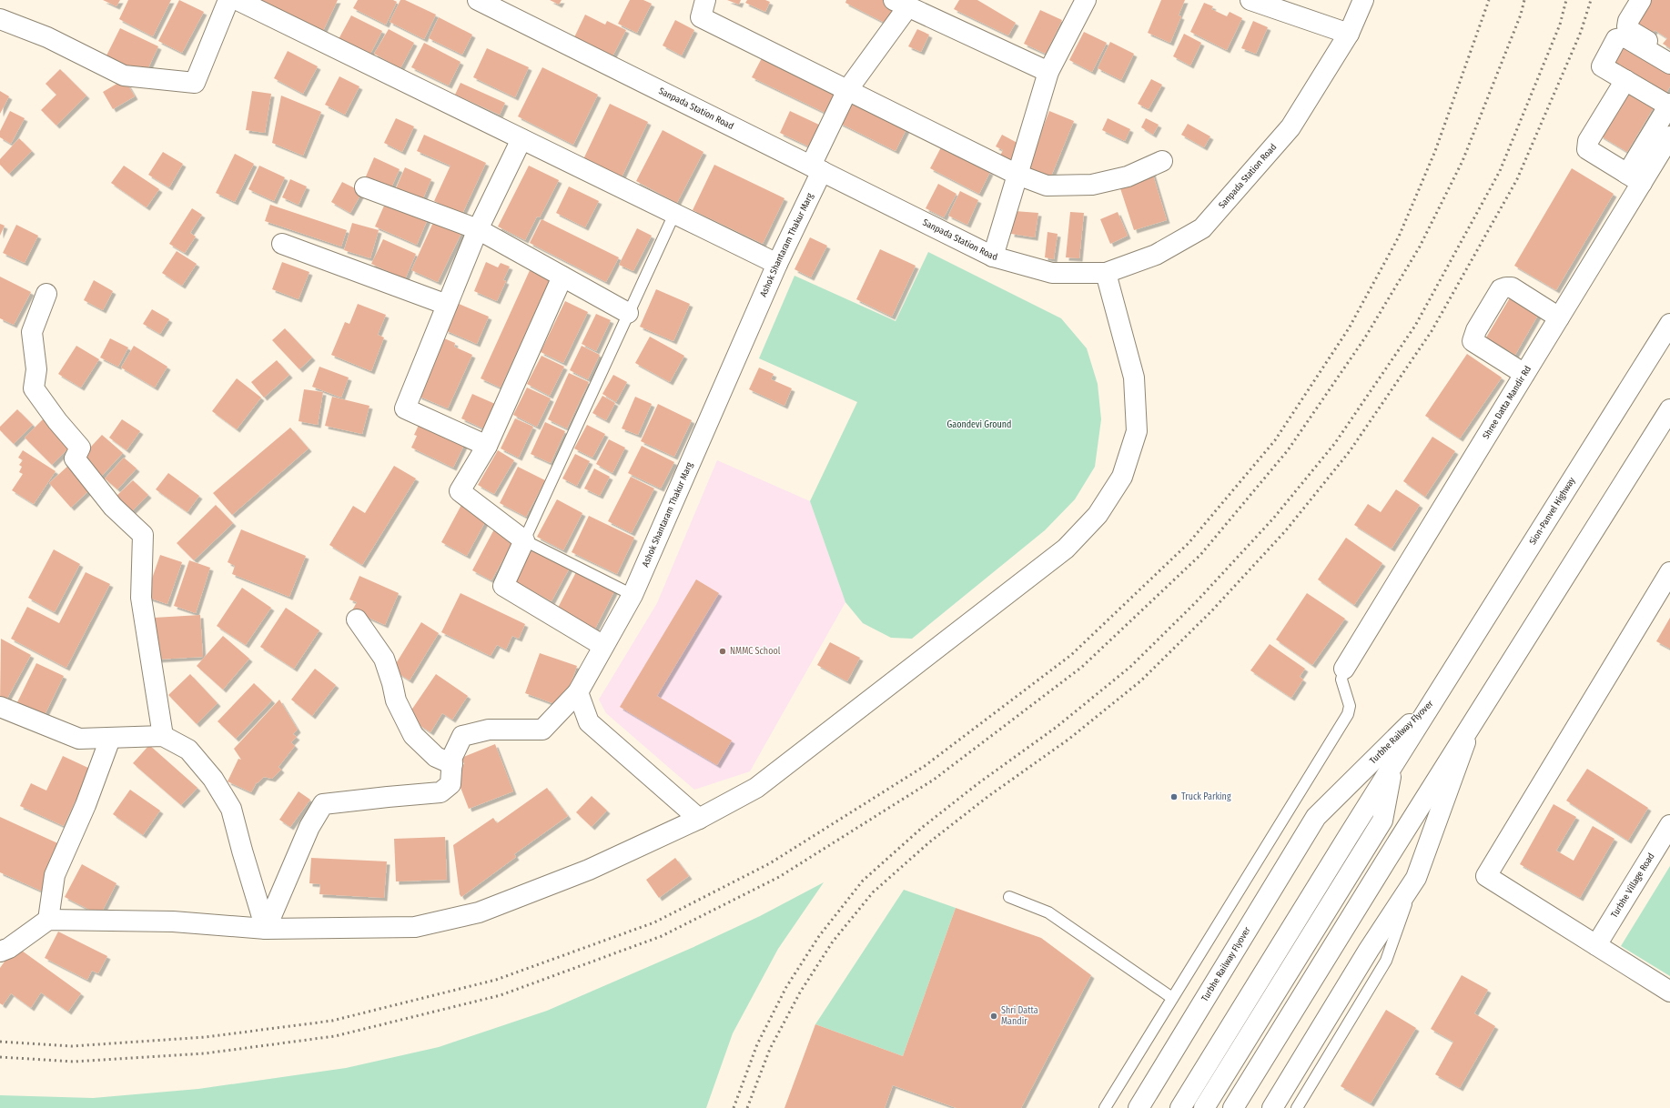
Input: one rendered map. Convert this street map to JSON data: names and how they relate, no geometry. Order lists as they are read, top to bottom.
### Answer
{
  "streets": {
    "main road": [
      "Sanpada Station Road",
      "Ashok Shantaram Thakur Marg",
      "Shree Datta Mandir Rd",
      "Sion-Panvel Highway",
      "Turbhe Railway Flyover",
      "Turbhe Village Road"
    ]
  },
  "crossings": [
    ["Sanpada Station Road", "Ashok Shantaram Thakur Marg"],
    ["Sion-Panvel Highway", "Turbhe Railway Flyover"]
  ],
  "parks": ["Gaondevi Ground"],
  "places": ["NMMC School", "Truck Parking", "Shri Datta Mandir"]
}
